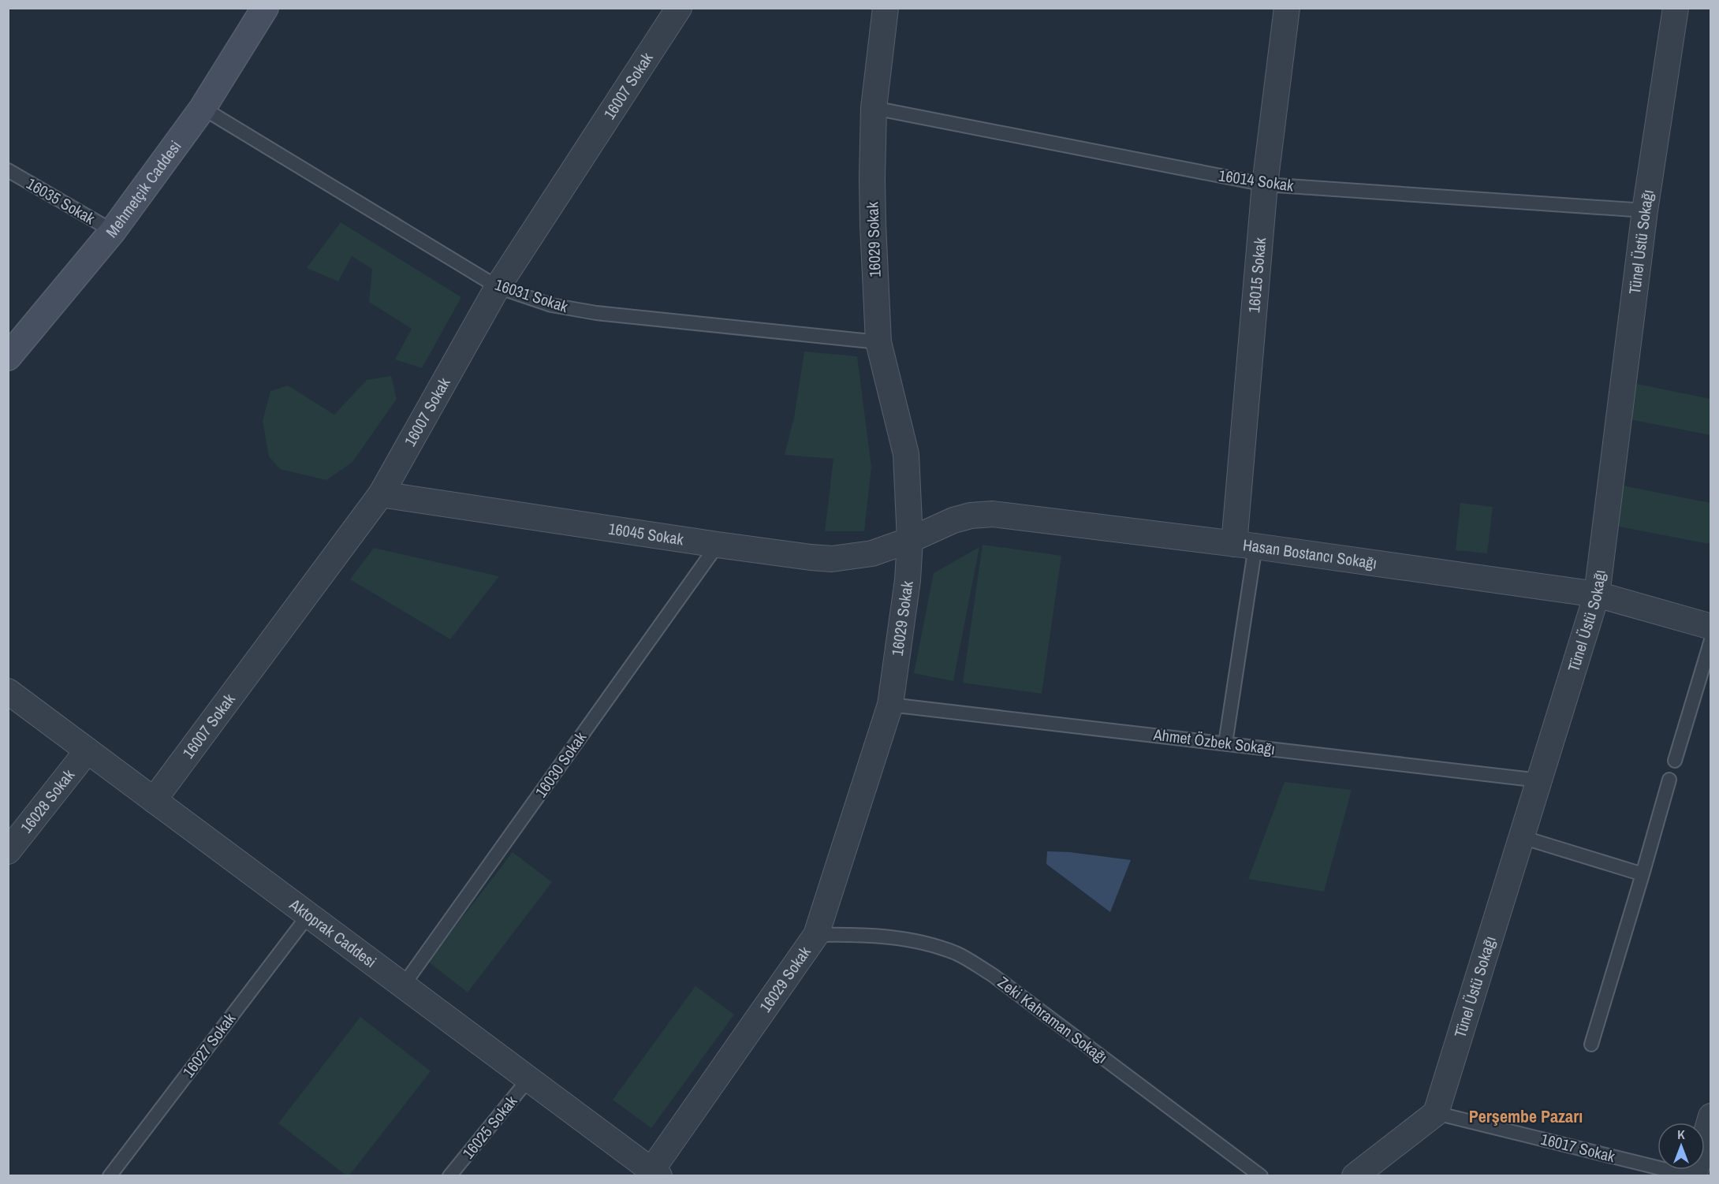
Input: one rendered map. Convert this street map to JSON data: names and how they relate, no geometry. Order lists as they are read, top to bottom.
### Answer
{
  "streets": {
    "main road": ["Mehmetçik Caddesi"],
    "street": [
      "16007 Sokak",
      "16029 Sokak",
      "Tünel Üstü Sokağı",
      "16015 Sokak",
      "16045 Sokak",
      "Hasan Bostancı Sokağı",
      "16028 Sokak",
      "Aktoprak Caddesi"
    ],
    "lane": [
      "16014 Sokak",
      "16035 Sokak",
      "16031 Sokak",
      "Ahmet Özbek Sokağı",
      "16030 Sokak",
      "Zeki Kahraman Sokağı",
      "16027 Sokak",
      "16025 Sokak",
      "16017 Sokak"
    ]
  },
  "crossings": [
    ["16007 Sokak", "16031 Sokak"],
    ["16007 Sokak", "16045 Sokak"],
    ["16007 Sokak", "Aktoprak Caddesi"],
    ["16014 Sokak", "16029 Sokak"],
    ["16014 Sokak", "Tünel Üstü Sokağı"],
    ["16014 Sokak", "16015 Sokak"],
    ["Mehmetçik Caddesi", "16035 Sokak"],
    ["Mehmetçik Caddesi", "16031 Sokak"],
    ["16029 Sokak", "16031 Sokak"],
    ["16029 Sokak", "16045 Sokak"],
    ["16029 Sokak", "Hasan Bostancı Sokağı"],
    ["16029 Sokak", "Ahmet Özbek Sokağı"],
    ["16029 Sokak", "Aktoprak Caddesi"],
    ["16029 Sokak", "Zeki Kahraman Sokağı"],
    ["Tünel Üstü Sokağı", "Hasan Bostancı Sokağı"],
    ["Tünel Üstü Sokağı", "Ahmet Özbek Sokağı"],
    ["Tünel Üstü Sokağı", "16017 Sokak"],
    ["16015 Sokak", "Hasan Bostancı Sokağı"],
    ["16045 Sokak", "Hasan Bostancı Sokağı"],
    ["16045 Sokak", "16030 Sokak"],
    ["16030 Sokak", "Aktoprak Caddesi"],
    ["16028 Sokak", "Aktoprak Caddesi"],
    ["Aktoprak Caddesi", "16027 Sokak"],
    ["Aktoprak Caddesi", "16025 Sokak"]
  ],
  "districts": ["Perşembe Pazarı"],
  "north": "top"
}
